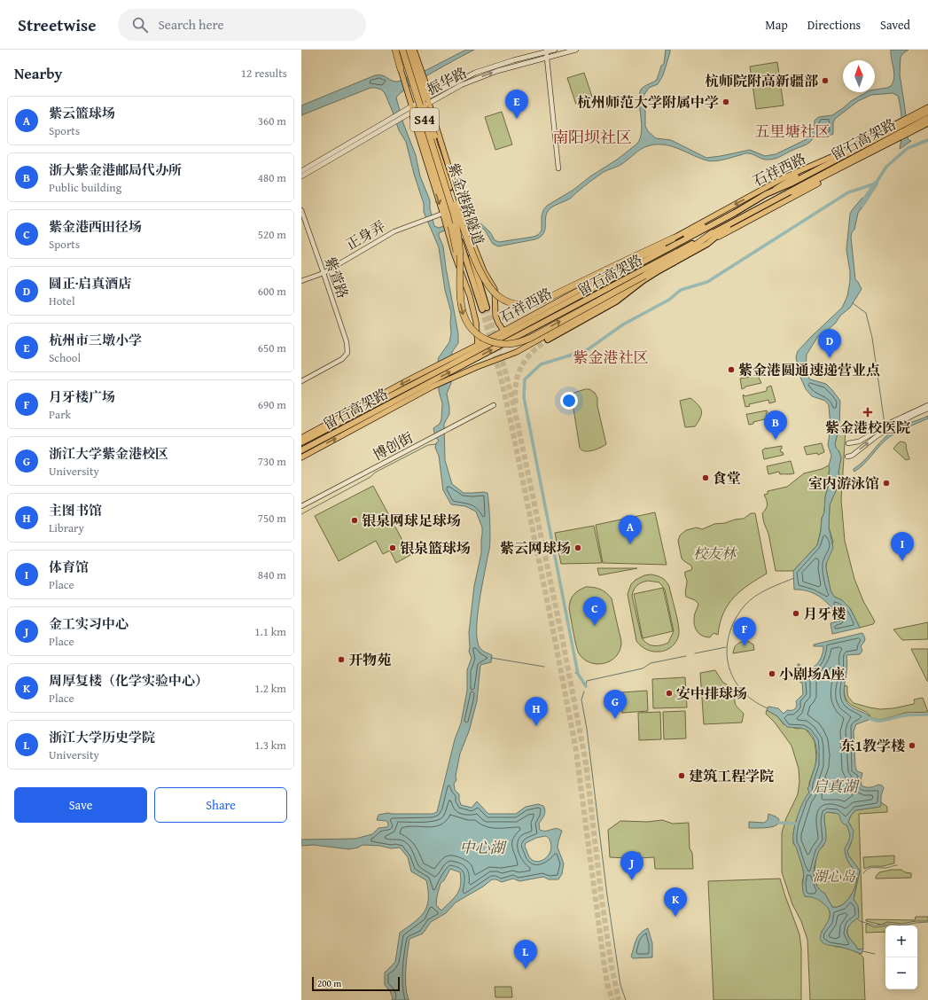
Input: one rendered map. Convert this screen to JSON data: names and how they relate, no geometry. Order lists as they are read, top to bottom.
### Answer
{
  "streets": {
    "highway": [
      "S44",
      "留石高架路",
      "石祥西路",
      "紫金港路隧道"
    ],
    "main road": ["振华路"],
    "street": ["正身弄", "紫萱路", "博创街"]
  },
  "crossings": [
    ["振华路", "紫金港路隧道"],
    ["留石高架路", "石祥西路"],
    ["正身弄", "紫萱路"]
  ],
  "districts": ["五里塘社区", "南阳坝社区", "紫金港社区"],
  "water": ["启真湖", "中心湖"],
  "parks": ["校友林", "湖心岛"],
  "places": {
    "other": [
      "杭师院附高新疆部",
      "杭州师范大学附属中学",
      "紫金港圆通速递营业点",
      "食堂",
      "室内游泳馆",
      "银泉网球足球场",
      "银泉篮球场",
      "紫云网球场",
      "月牙楼",
      "开物苑",
      "小剧场A座",
      "安中排球场",
      "东1教学楼",
      "建筑工程学院"
    ],
    "health": ["紫金港校医院"]
  },
  "scale_bar": "200 m",
  "north": "top",
  "page": {
    "header": "Streetwise",
    "search": "Search here",
    "nav": ["Map", "Directions", "Saved"],
    "heading": ["Nearby", "12 results"],
    "pins": [
      "E",
      "D",
      "B",
      "A",
      "I",
      "C",
      "F",
      "G",
      "H",
      "J",
      "K",
      "L"
    ],
    "list": [
      {
        "mark": "A",
        "name": "紫云篮球场",
        "note": "Sports",
        "value": "360 m"
      },
      {
        "mark": "B",
        "name": "浙大紫金港邮局代办所",
        "note": "Public building",
        "value": "480 m"
      },
      {
        "mark": "C",
        "name": "紫金港西田径场",
        "note": "Sports",
        "value": "520 m"
      },
      {
        "mark": "D",
        "name": "圆正·启真酒店",
        "note": "Hotel",
        "value": "600 m"
      },
      {
        "mark": "E",
        "name": "杭州市三墩小学",
        "note": "School",
        "value": "650 m"
      },
      {
        "mark": "F",
        "name": "月牙楼广场",
        "note": "Park",
        "value": "690 m"
      },
      {
        "mark": "G",
        "name": "浙江大学紫金港校区",
        "note": "University",
        "value": "730 m"
      },
      {
        "mark": "H",
        "name": "主图书馆",
        "note": "Library",
        "value": "750 m"
      },
      {
        "mark": "I",
        "name": "体育馆",
        "note": "Place",
        "value": "840 m"
      },
      {
        "mark": "J",
        "name": "金工实习中心",
        "note": "Place",
        "value": "1.1 km"
      },
      {
        "mark": "K",
        "name": "周厚复楼（化学实验中心）",
        "note": "Place",
        "value": "1.2 km"
      },
      {
        "mark": "L",
        "name": "浙江大学历史学院",
        "note": "University",
        "value": "1.3 km"
      }
    ],
    "buttons": ["Save", "Share"],
    "map_buttons": ["+", "−"],
    "scale": "200 m"
  }
}
